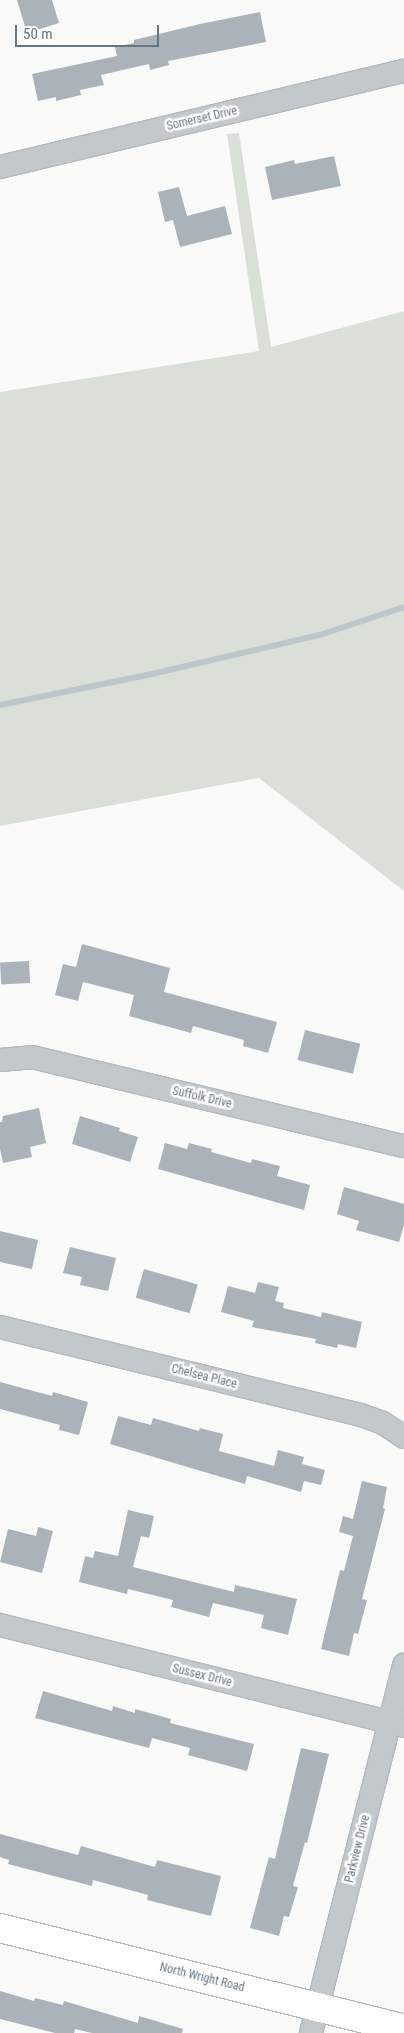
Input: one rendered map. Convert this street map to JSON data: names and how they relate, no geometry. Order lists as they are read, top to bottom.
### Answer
{
  "streets": {
    "main road": ["North Wright Road"],
    "street": [
      "Somerset Drive",
      "Suffolk Drive",
      "Chelsea Place",
      "Sussex Drive",
      "Parkview Drive"
    ]
  },
  "crossings": [
    ["Sussex Drive", "Parkview Drive"],
    ["Parkview Drive", "North Wright Road"]
  ],
  "scale_bar": "50 m"
}
